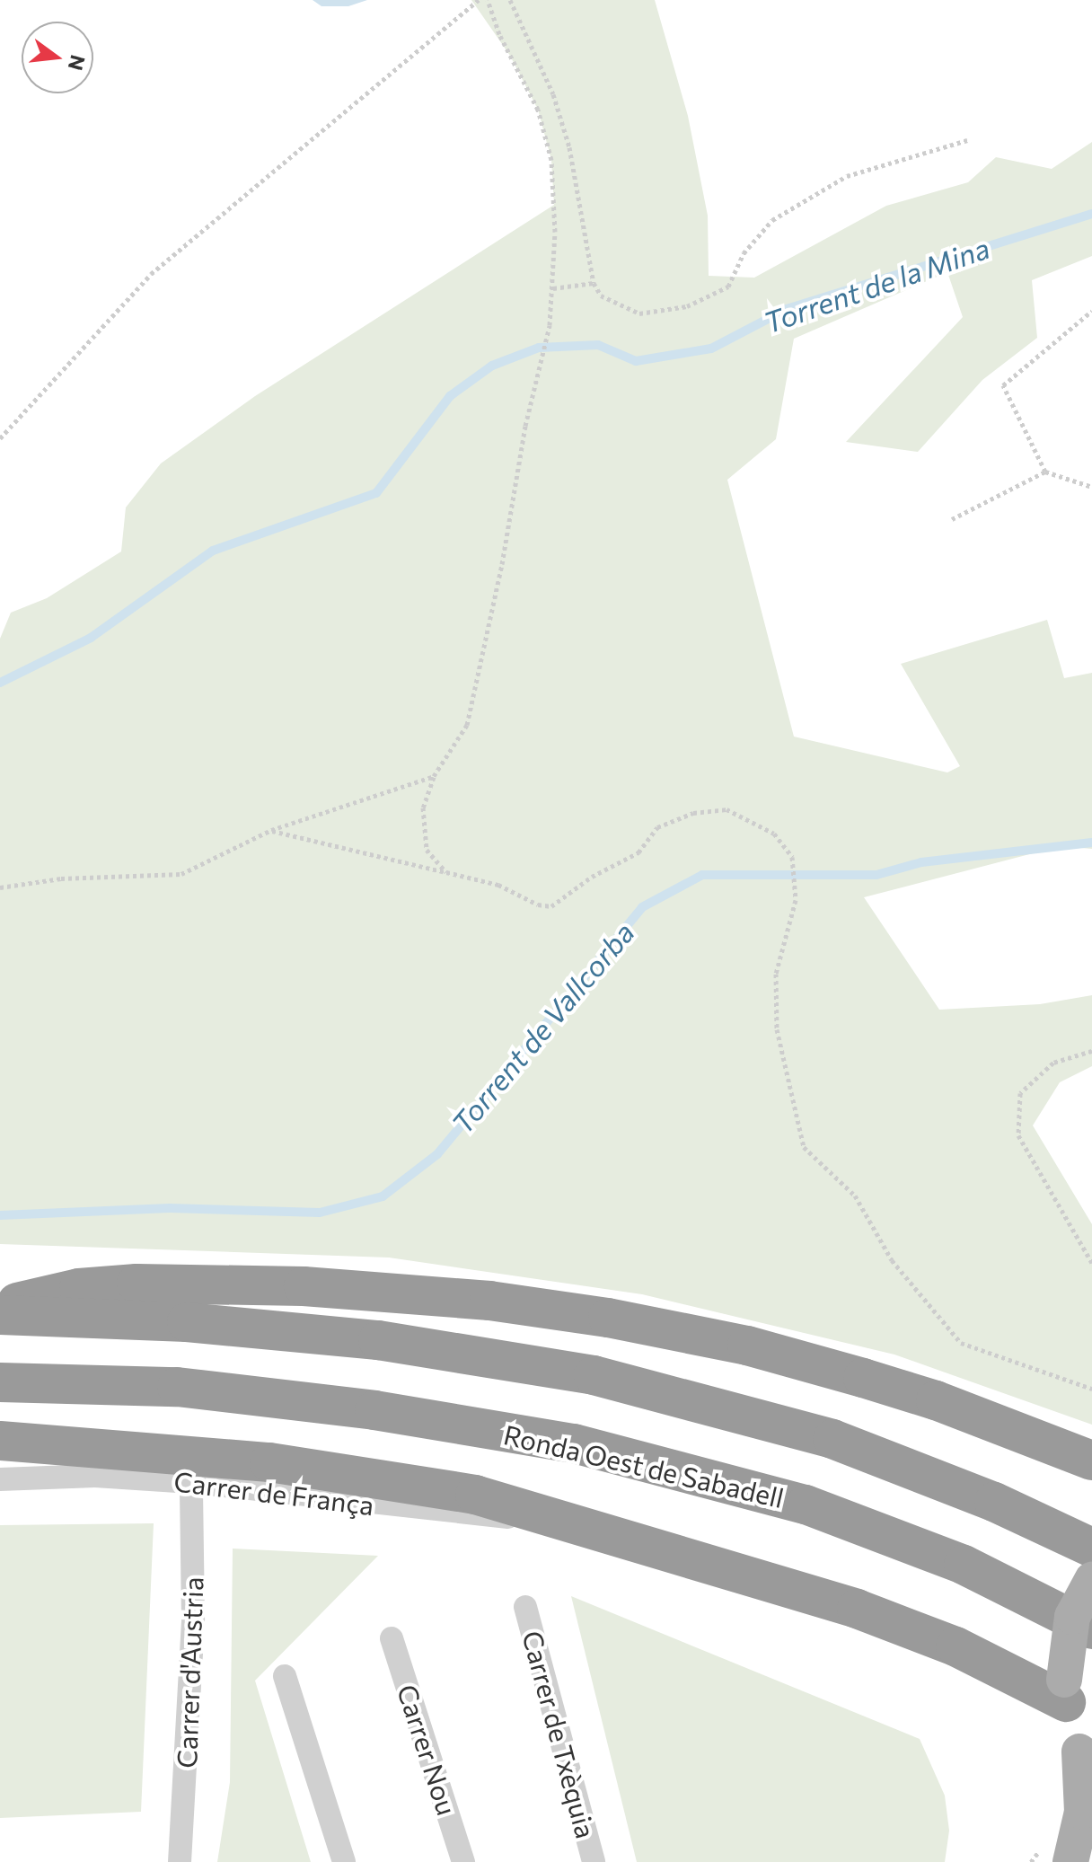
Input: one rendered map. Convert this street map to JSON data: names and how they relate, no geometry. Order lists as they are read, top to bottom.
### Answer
{
  "streets": {
    "highway": ["Ronda Oest de Sabadell"],
    "street": [
      "Carrer de França",
      "Carrer d'Austria",
      "Carrer de Txèquia",
      "Carrer Nou"
    ]
  },
  "crossings": [
    ["Carrer de França", "Carrer d'Austria"]
  ],
  "water": ["Torrent de la Mina", "Torrent de Vallcorba"],
  "north": "right"
}
